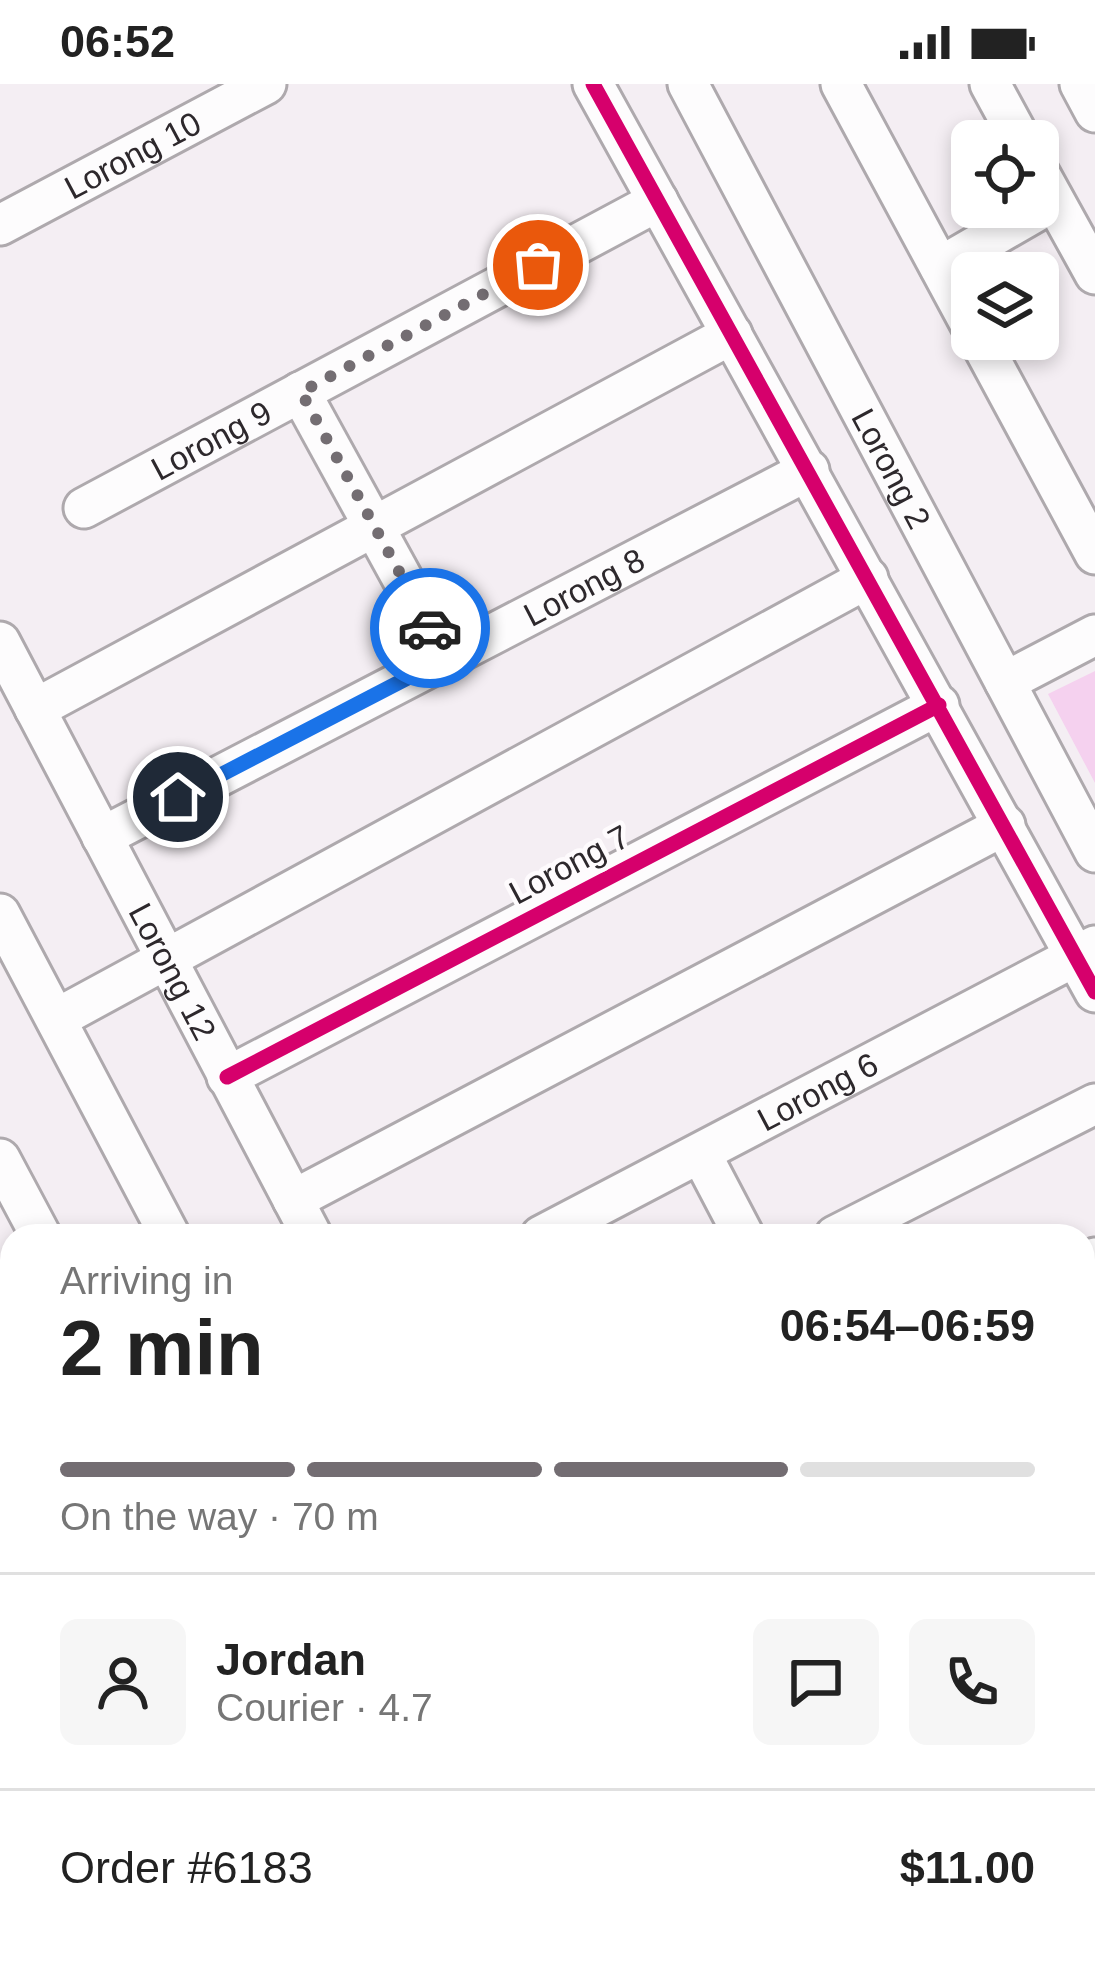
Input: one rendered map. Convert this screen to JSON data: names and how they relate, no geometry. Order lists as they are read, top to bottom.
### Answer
{
  "streets": {
    "street": [
      "Lorong 10",
      "Lorong 9",
      "Lorong 2",
      "Lorong 8",
      "Lorong 7",
      "Lorong 12",
      "Lorong 6"
    ]
  },
  "crossings": [
    ["Lorong 8", "Lorong 12"],
    ["Lorong 7", "Lorong 12"]
  ],
  "page": {
    "status": "06:52",
    "heading": ["2 min", "Arriving in", "06:54–06:59"],
    "panel": [
      "Jordan",
      "Courier · 4.7",
      "Order #6183",
      "$11.00"
    ],
    "bar": "On the way · 70 m"
  }
}
